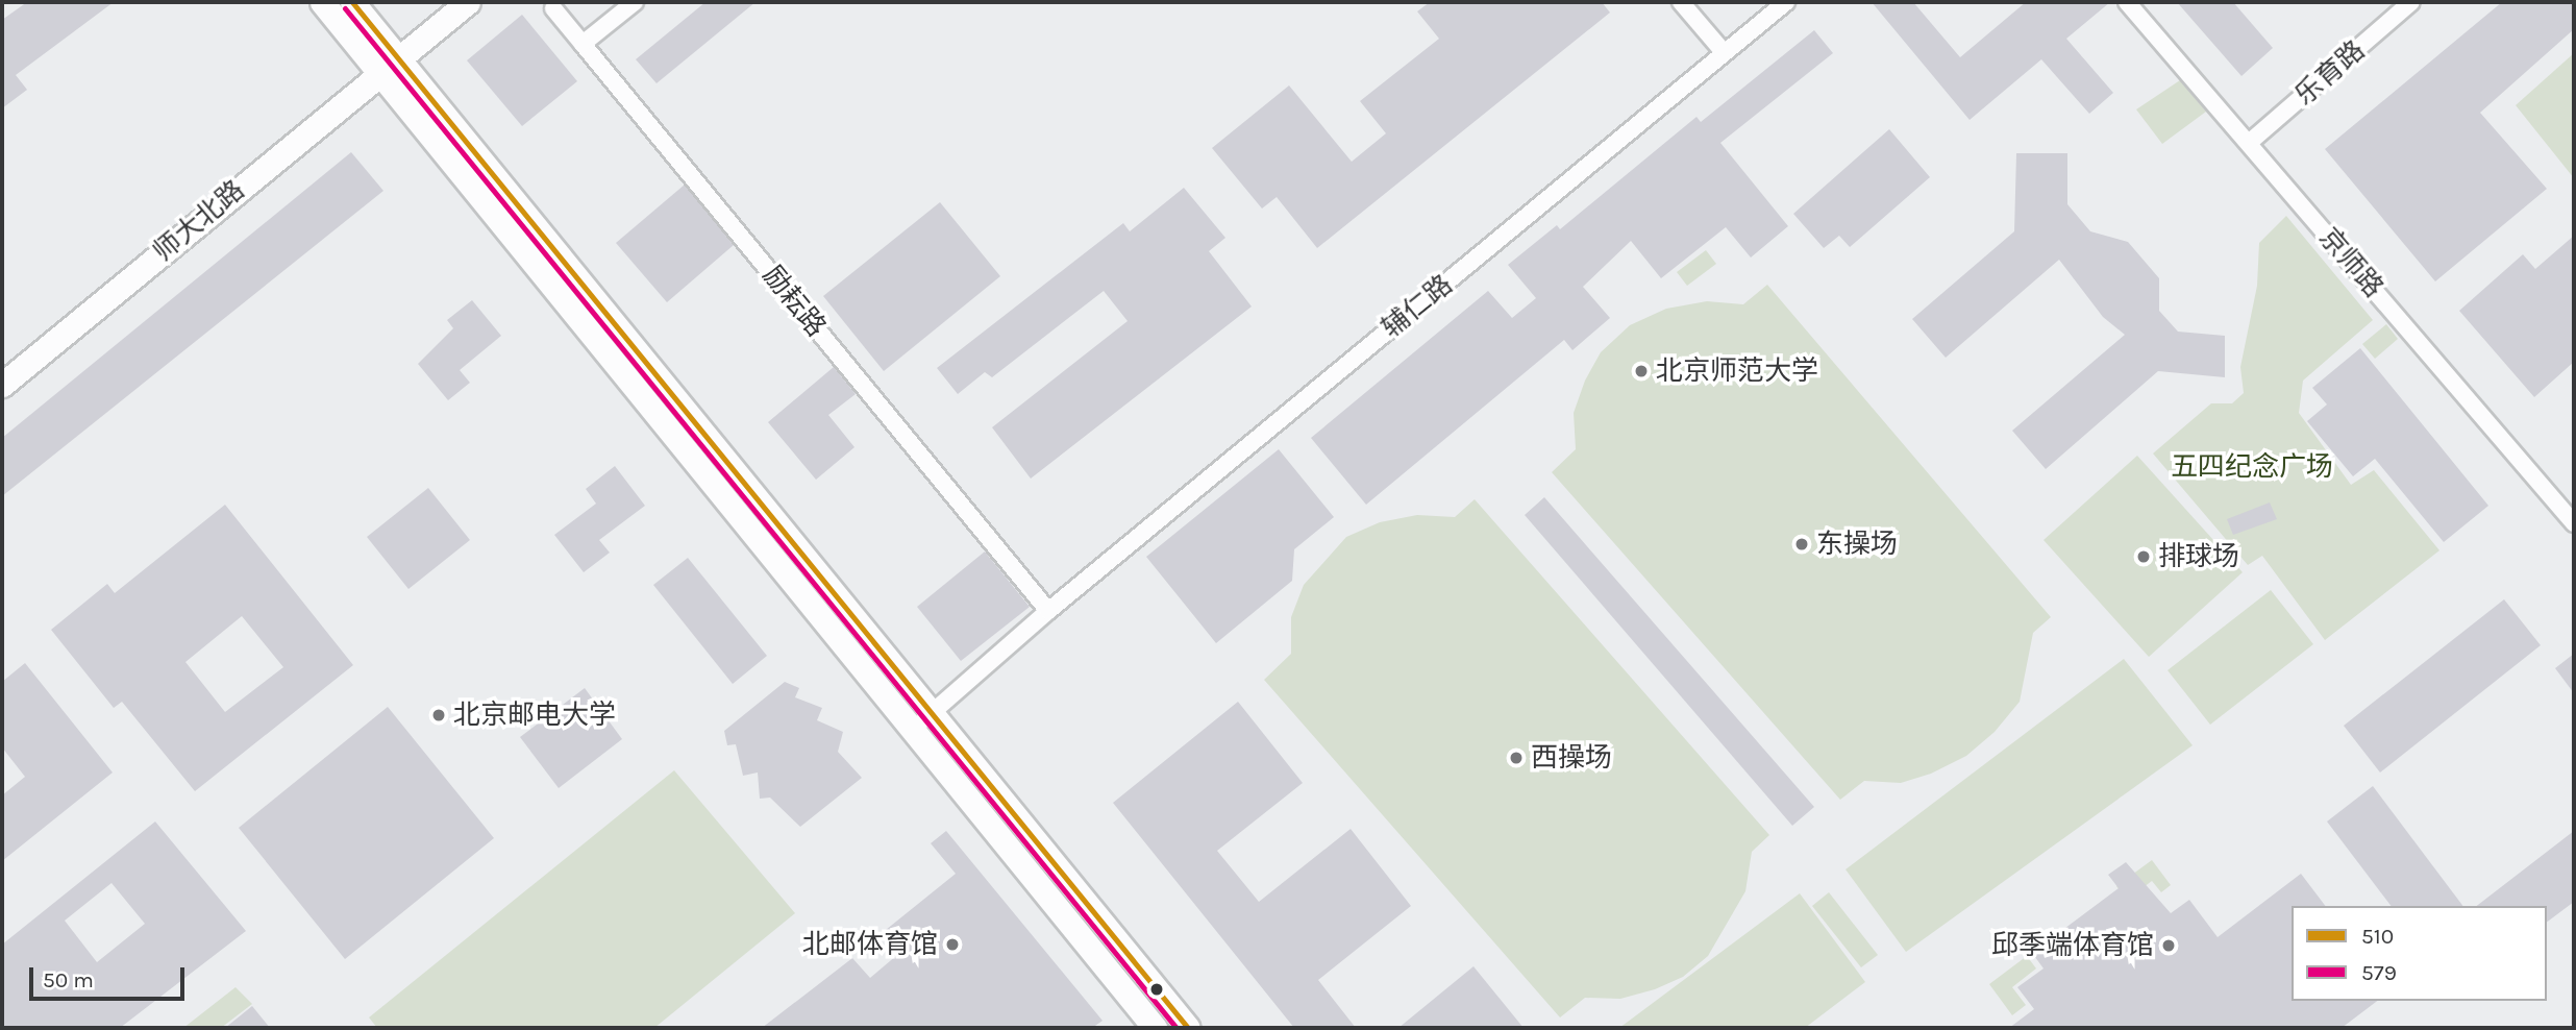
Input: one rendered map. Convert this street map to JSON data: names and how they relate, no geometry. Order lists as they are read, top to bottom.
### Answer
{
  "streets": {
    "street": [
      "乐育路",
      "师大北路",
      "京师路",
      "励耘路",
      "辅仁路"
    ]
  },
  "crossings": [
    ["乐育路", "京师路"],
    ["励耘路", "辅仁路"]
  ],
  "parks": ["五四纪念广场"],
  "places": [
    "北京师范大学",
    "东操场",
    "排球场",
    "北京邮电大学",
    "西操场",
    "北邮体育馆",
    "邱季端体育馆"
  ],
  "lines": ["transit line 510", "transit line 579"],
  "legend": ["510", "579"],
  "scale_bar": "50 m"
}
